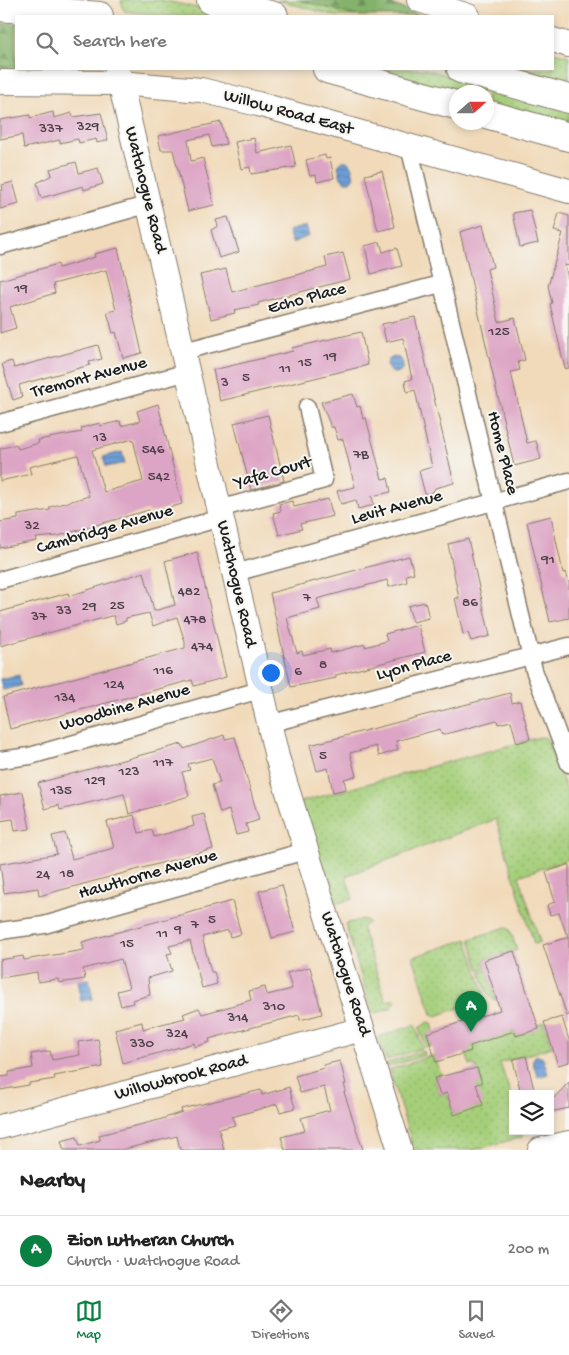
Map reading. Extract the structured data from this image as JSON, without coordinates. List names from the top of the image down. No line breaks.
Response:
{"streets":{"street":["Willow Road East","Watchogue Road","Echo Place","Tremont Avenue","Home Place","Yafa Court","Levit Avenue","Cambridge Avenue","Lyon Place","Woodbine Avenue","Hawthorne Avenue","Willowbrook Road"]},"crossings":[["Willow Road East","Watchogue Road"],["Willow Road East","Home Place"],["Watchogue Road","Echo Place"],["Watchogue Road","Tremont Avenue"],["Watchogue Road","Yafa Court"],["Watchogue Road","Levit Avenue"],["Watchogue Road","Cambridge Avenue"],["Watchogue Road","Lyon Place"],["Watchogue Road","Woodbine Avenue"],["Watchogue Road","Hawthorne Avenue"],["Watchogue Road","Willowbrook Road"],["Echo Place","Tremont Avenue"],["Echo Place","Home Place"],["Home Place","Levit Avenue"],["Home Place","Lyon Place"],["Yafa Court","Cambridge Avenue"]],"house_numbers":["329","337","19","125","19","15","11","5","3","13","546","7B","542","32","91","482","7","86","25","29","33","37","478","474","8","116","6","124","134","5","117","123","129","135","18","24","5","7","9","11","15","310","314","324","330"],"north":"right","page":{"search":"Search here","pins":"A","heading":"Nearby","list":[{"mark":"A","name":"Zion Lutheran Church","note":"Church · Watchogue Road","value":"200 m"}],"nav":["Map","Directions","Saved"]}}
